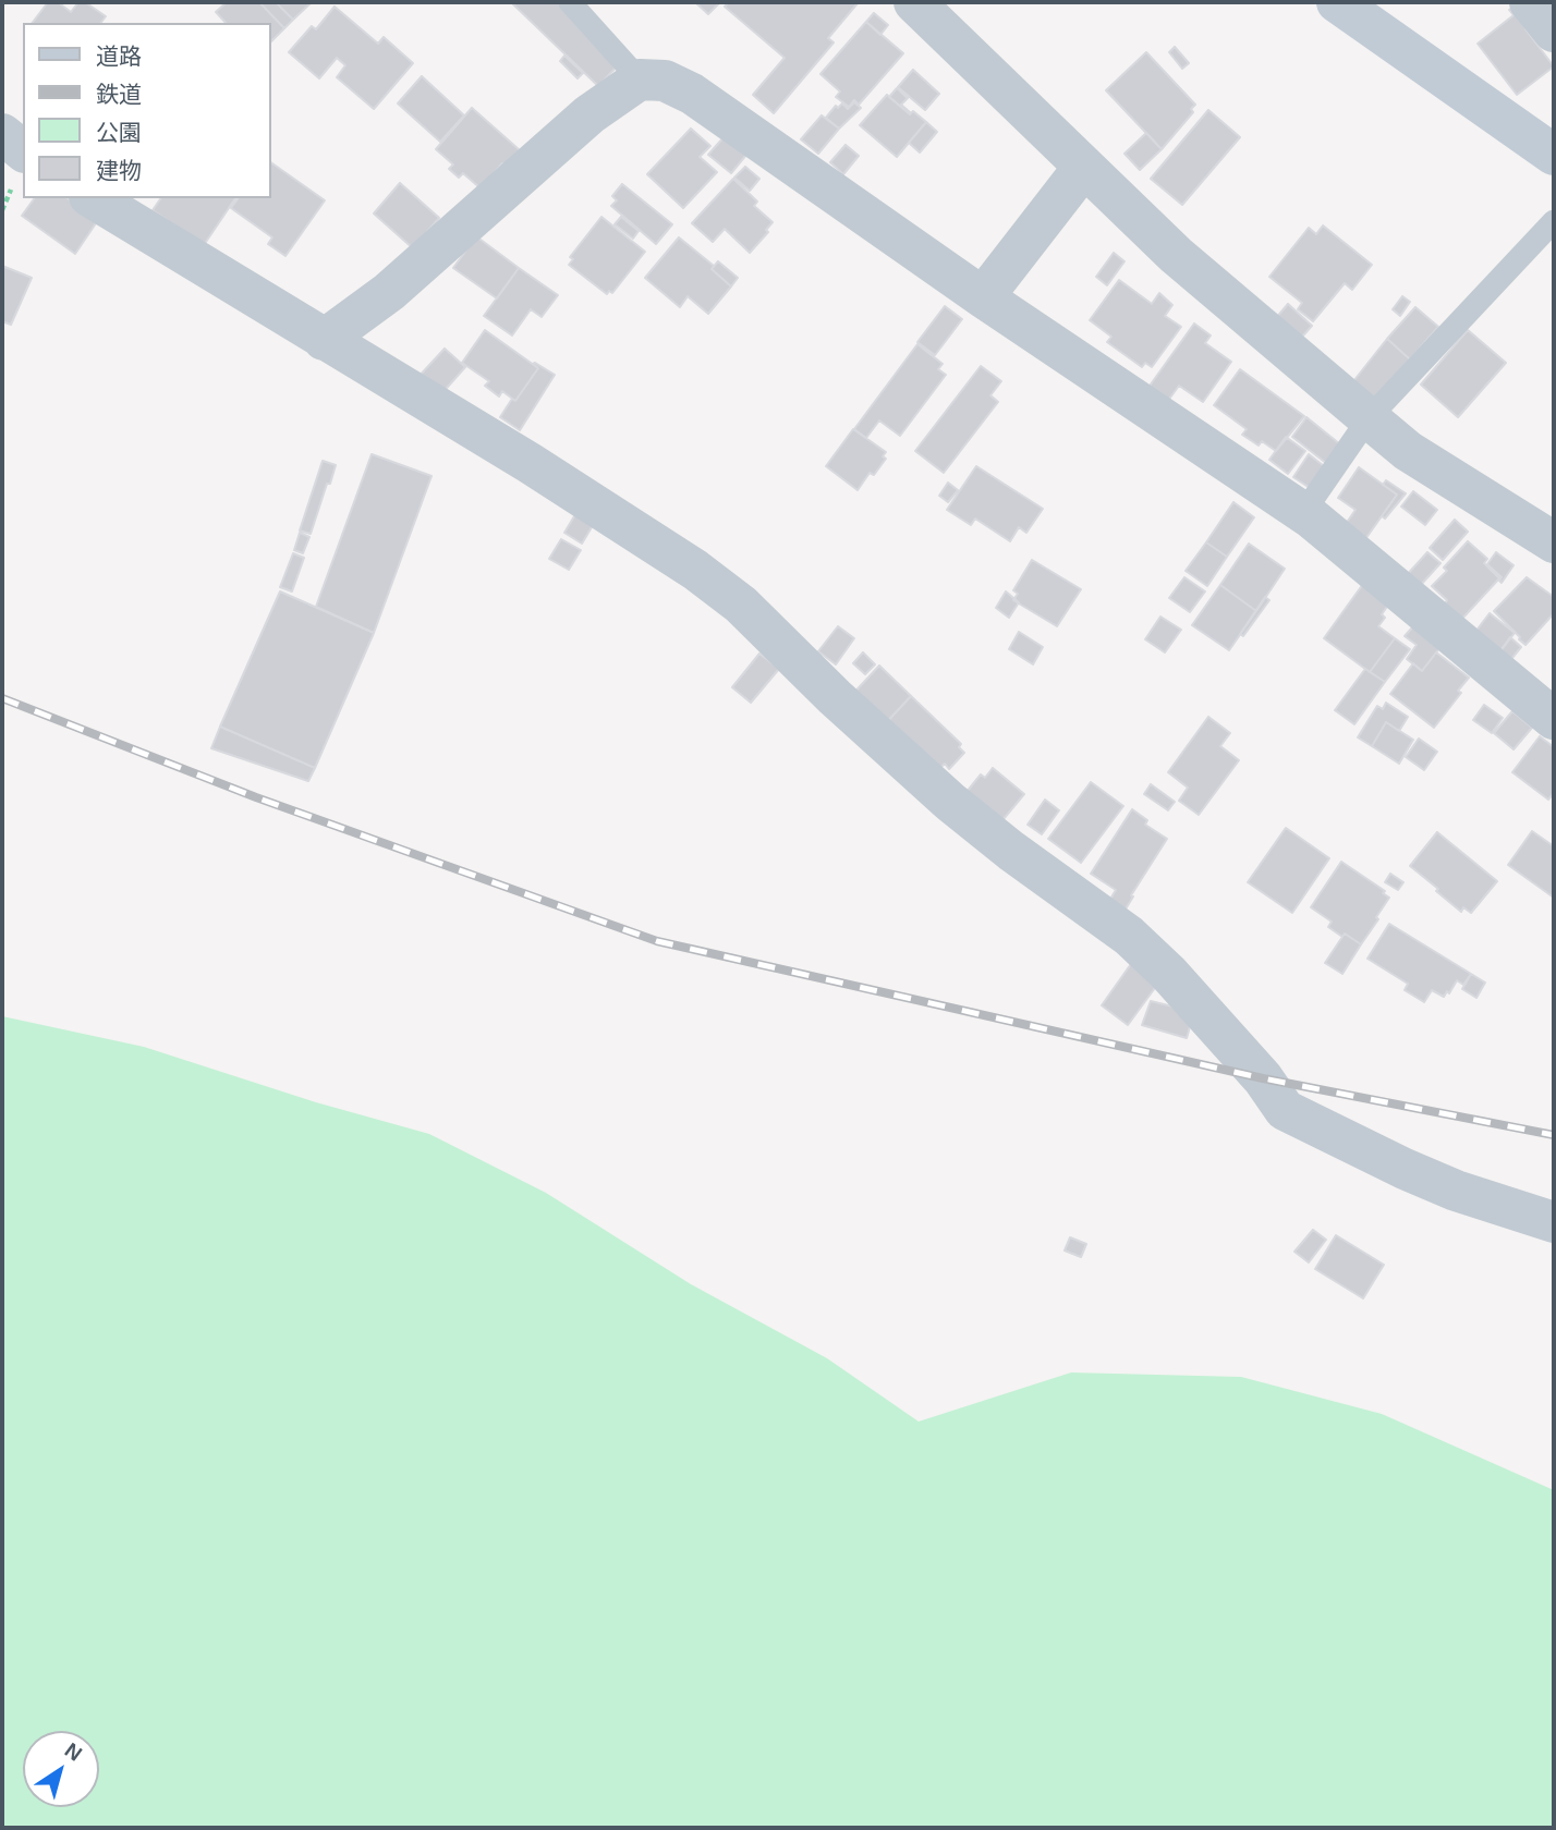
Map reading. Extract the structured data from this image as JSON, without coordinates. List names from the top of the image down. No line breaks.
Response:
{"legend":["道路","鉄道","公園","建物"],"north":"top right"}
